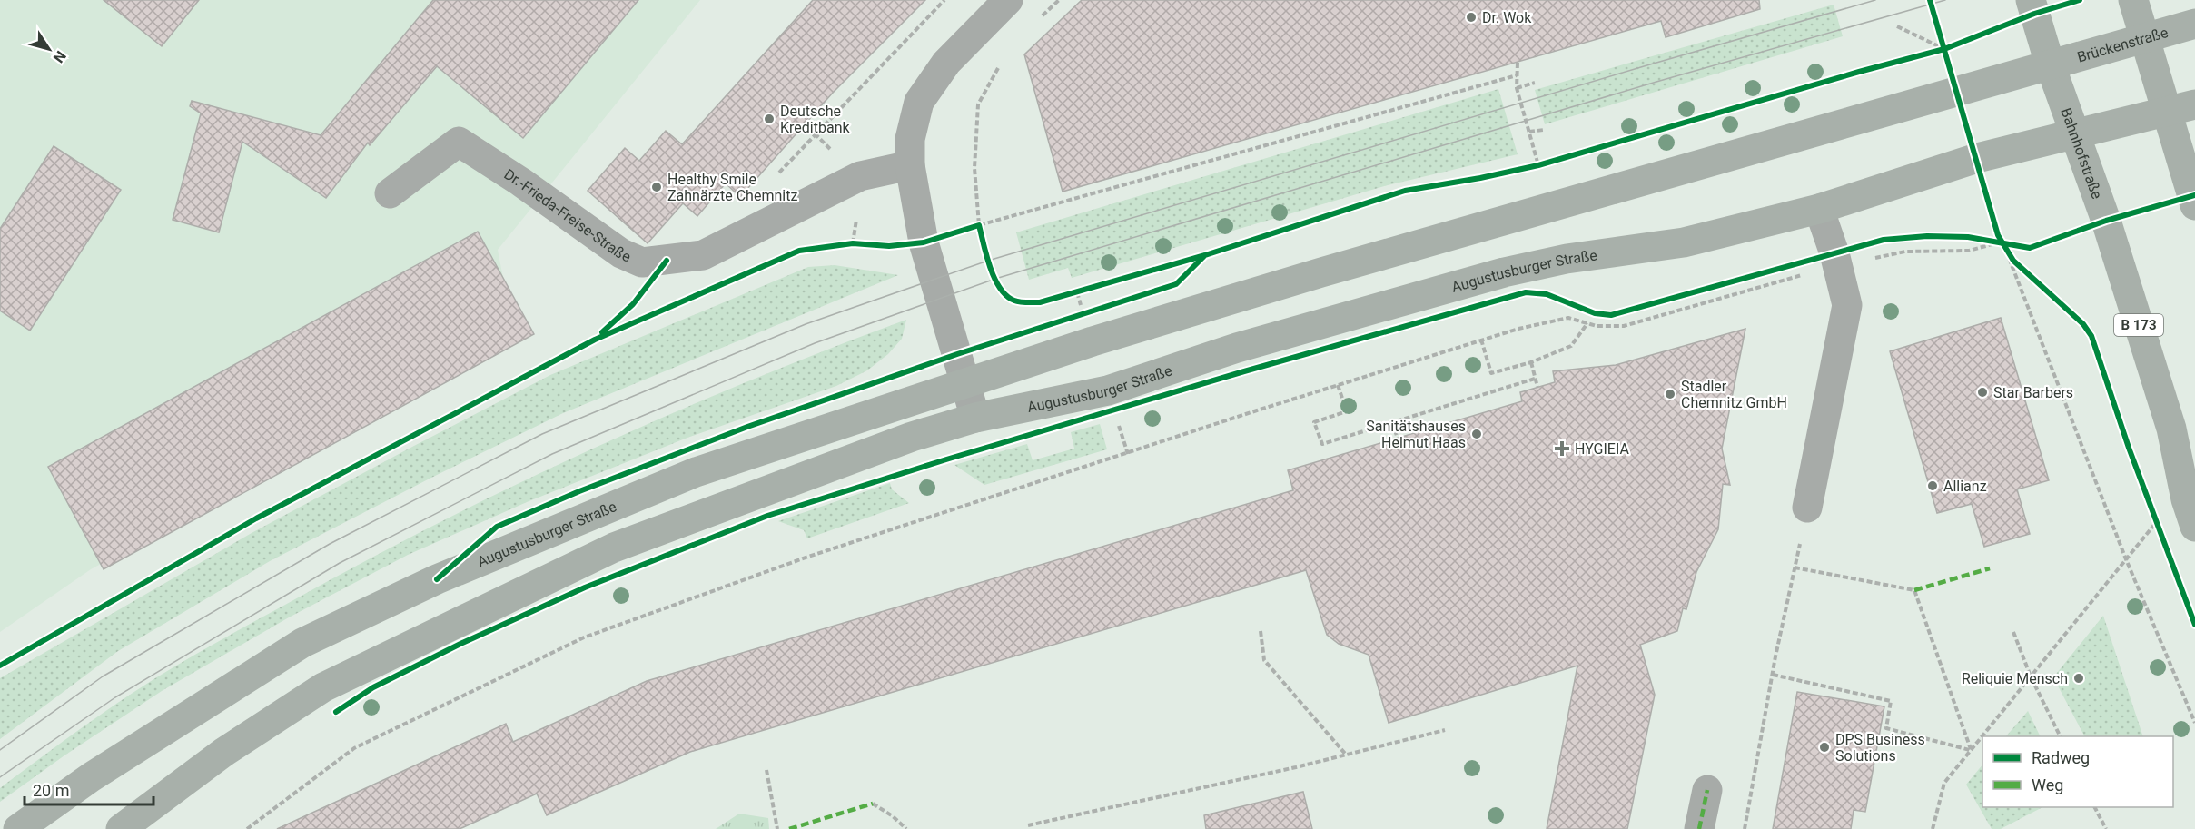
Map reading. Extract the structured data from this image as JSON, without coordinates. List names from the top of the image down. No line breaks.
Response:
{"streets":{"main road":["Brückenstraße","Bahnhofstraße","Augustusburger Straße","B 173"],"street":["Dr.-Frieda-Freise-Straße"]},"crossings":[["Brückenstraße","Bahnhofstraße"],["Brückenstraße","Augustusburger Straße"],["Bahnhofstraße","Augustusburger Straße"]],"places":{"other":["Dr. Wok","Deutsche Kreditbank","Healthy Smile Zahnärzte Chemnitz","Star Barbers","Stadler Chemnitz GmbH","Sanitätshauses Helmut Haas","Allianz","Reliquie Mensch","DPS Business Solutions"],"health":["HYGIEIA"]},"legend":["Radweg","Weg"],"scale_bar":"20 m","north":"bottom right"}
